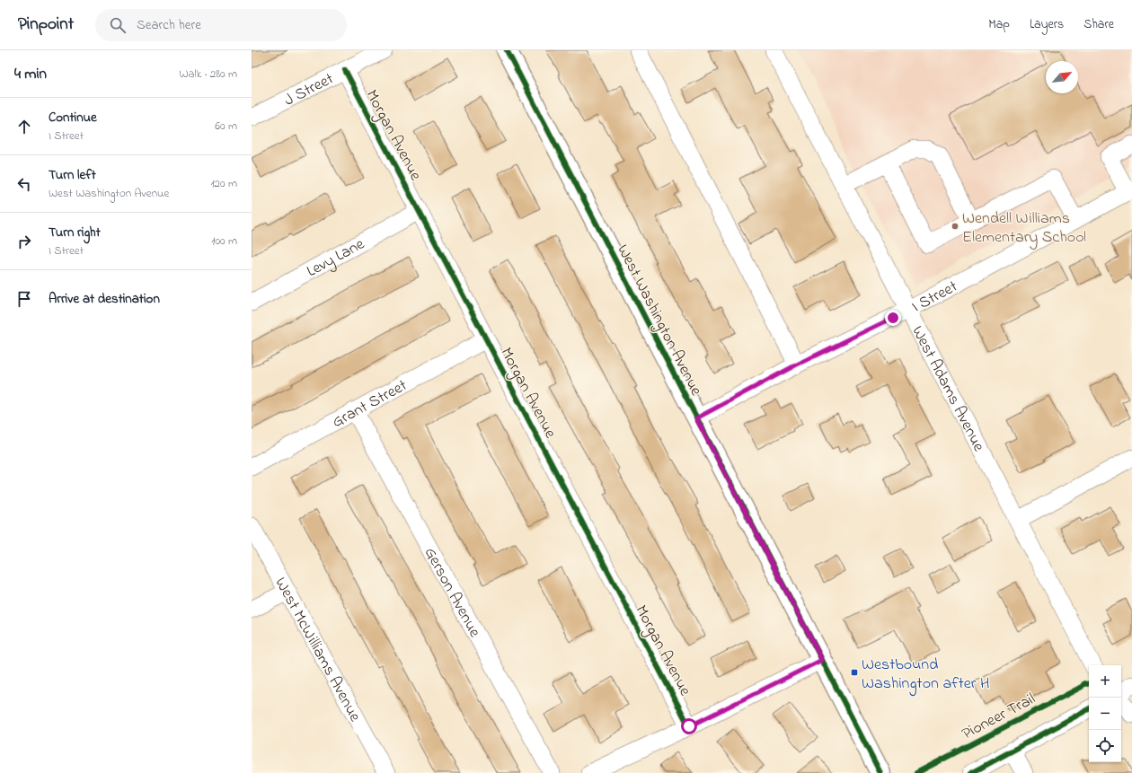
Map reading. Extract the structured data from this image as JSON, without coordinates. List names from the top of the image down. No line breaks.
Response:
{"streets":{"main road":["West Washington Avenue"],"street":["J Street","Morgan Avenue","Levy Lane","I Street","West Adams Avenue","Grant Street","Gerson Avenue","West McWilliams Avenue"],"cycle path":["Pioneer Trail"]},"crossings":[["J Street","Morgan Avenue"],["Morgan Avenue","Levy Lane"],["Morgan Avenue","Grant Street"],["I Street","West Washington Avenue"],["I Street","West Adams Avenue"],["Grant Street","Gerson Avenue"]],"places":{"other":["Wendell Williams Elementary School"],"transit":["Westbound Washington after H"]},"north":"top right","page":{"header":"Pinpoint","search":"Search here","nav":["Map","Layers","Share"],"heading":["4 min","Walk · 280 m"],"list":[["Continue","I Street","60 m"],["Turn left","West Washington Avenue","120 m"],["Turn right","I Street","100 m"],"Arrive at destination"],"map_buttons":["+","−"]}}
